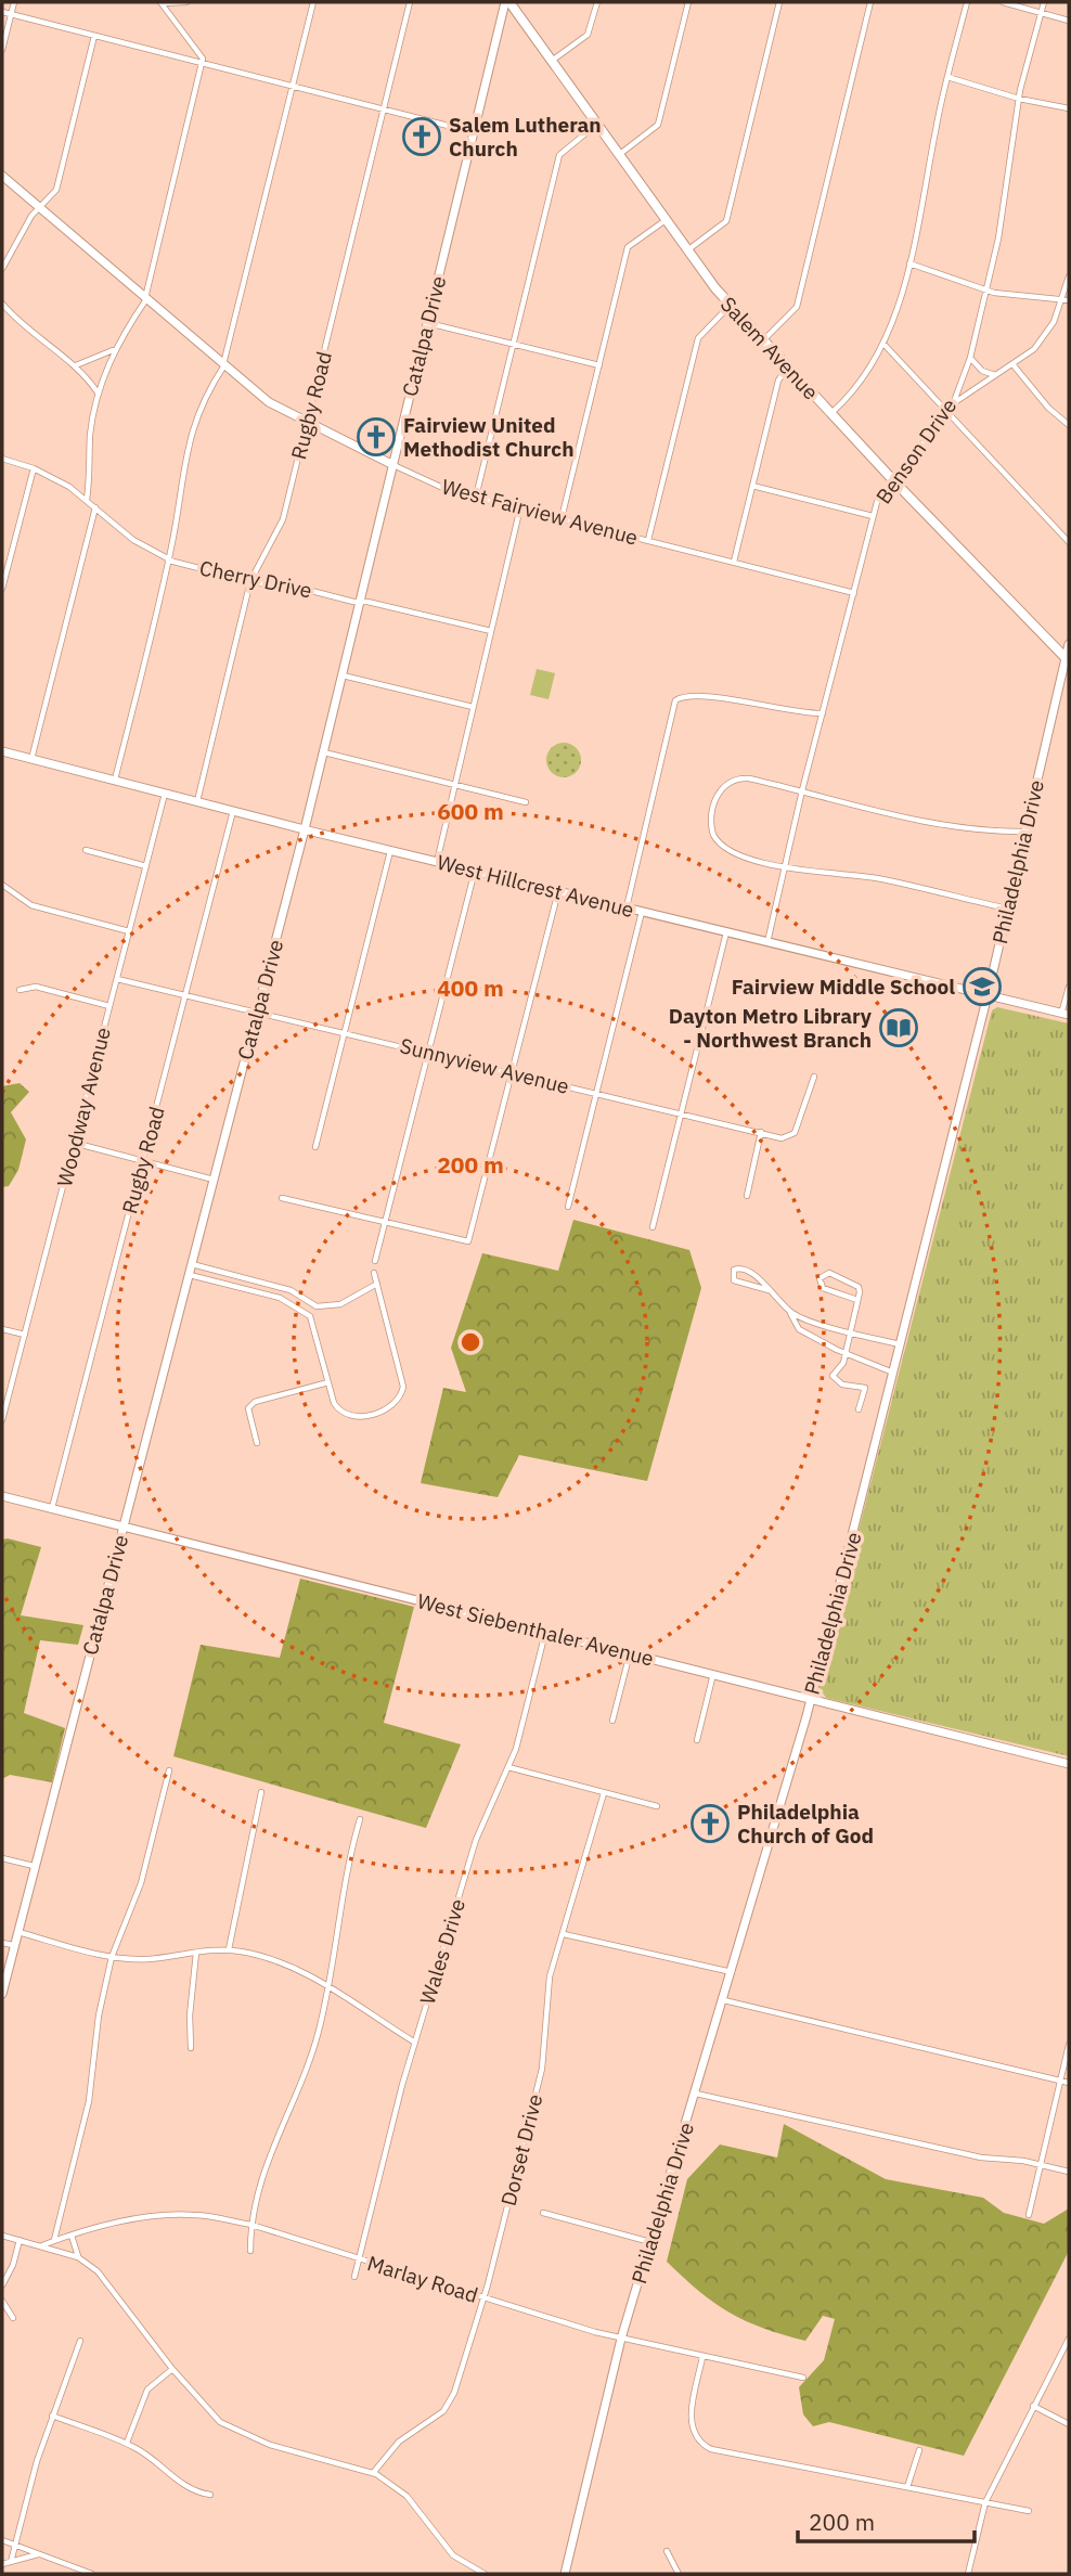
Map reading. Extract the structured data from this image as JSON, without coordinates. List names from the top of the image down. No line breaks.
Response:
{"streets":{"main road":["Salem Avenue"],"street":["Catalpa Drive","Rugby Road","Benson Drive","West Fairview Avenue","Cherry Drive","Philadelphia Drive","West Hillcrest Avenue","Sunnyview Avenue","Woodway Avenue","West Siebenthaler Avenue","Wales Drive","Dorset Drive","Marlay Road"]},"crossings":[["Catalpa Drive","Salem Avenue"],["Catalpa Drive","West Fairview Avenue"],["Catalpa Drive","Cherry Drive"],["Catalpa Drive","West Hillcrest Avenue"],["Catalpa Drive","Sunnyview Avenue"],["Catalpa Drive","West Siebenthaler Avenue"],["Salem Avenue","Benson Drive"],["Salem Avenue","Philadelphia Drive"],["Rugby Road","West Fairview Avenue"],["Rugby Road","Cherry Drive"],["Rugby Road","West Hillcrest Avenue"],["Rugby Road","Sunnyview Avenue"],["Rugby Road","West Siebenthaler Avenue"],["Benson Drive","West Fairview Avenue"],["Benson Drive","West Hillcrest Avenue"],["Philadelphia Drive","West Hillcrest Avenue"],["Philadelphia Drive","West Siebenthaler Avenue"],["Philadelphia Drive","Marlay Road"],["West Hillcrest Avenue","Woodway Avenue"],["Sunnyview Avenue","Woodway Avenue"],["West Siebenthaler Avenue","Wales Drive"],["Wales Drive","Marlay Road"],["Dorset Drive","Marlay Road"]],"places":{"church":["Salem Lutheran Church","Fairview United Methodist Church","Philadelphia Church of God"],"school or university":["Fairview Middle School"],"library":["Dayton Metro Library - Northwest Branch"]},"scale_bar":"200 m","rings":["600 m","400 m","200 m"]}
